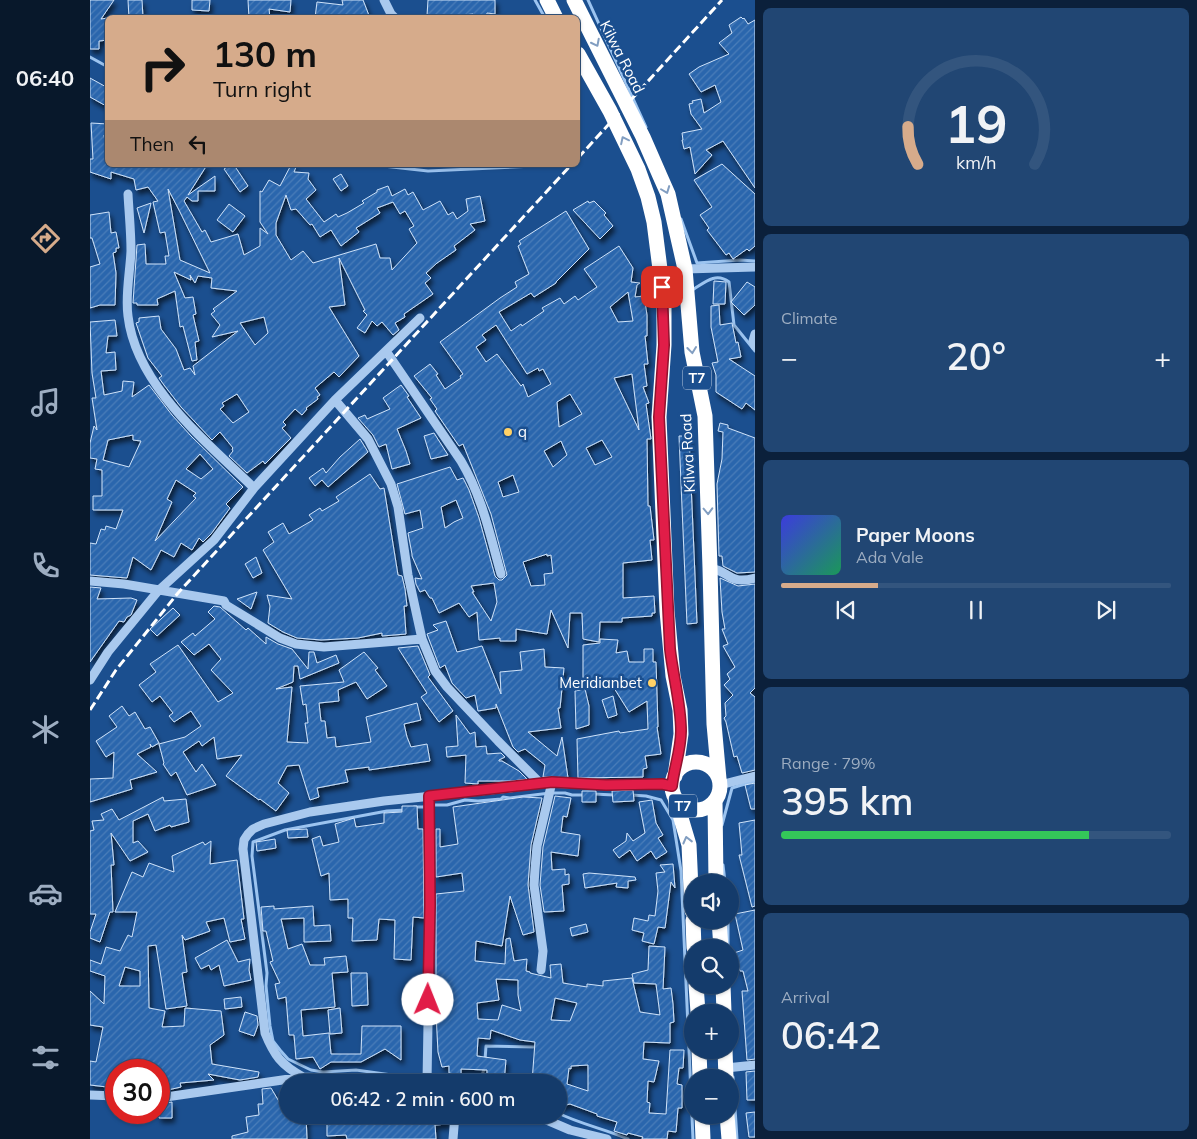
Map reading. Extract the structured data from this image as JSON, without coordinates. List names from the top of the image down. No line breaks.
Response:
{"streets":{"highway":["Kilwa Road","T7"]},"crossings":[["Kilwa Road","T7"]],"places":["q","Meridianbet"],"page":{"tabs":"06:40","turn":["130 m","Turn right"],"then":"Then","tile":["Climate",["Range · 79%","395 km"],["Arrival","06:42"]],"heat":["−","20°","+"],"song":["Paper Moons","Ada Vale"],"map_buttons":["+","−"],"limit":"30","trip":"06:42 · 2 min · 600 m","gauge":["19","km/h"]}}
